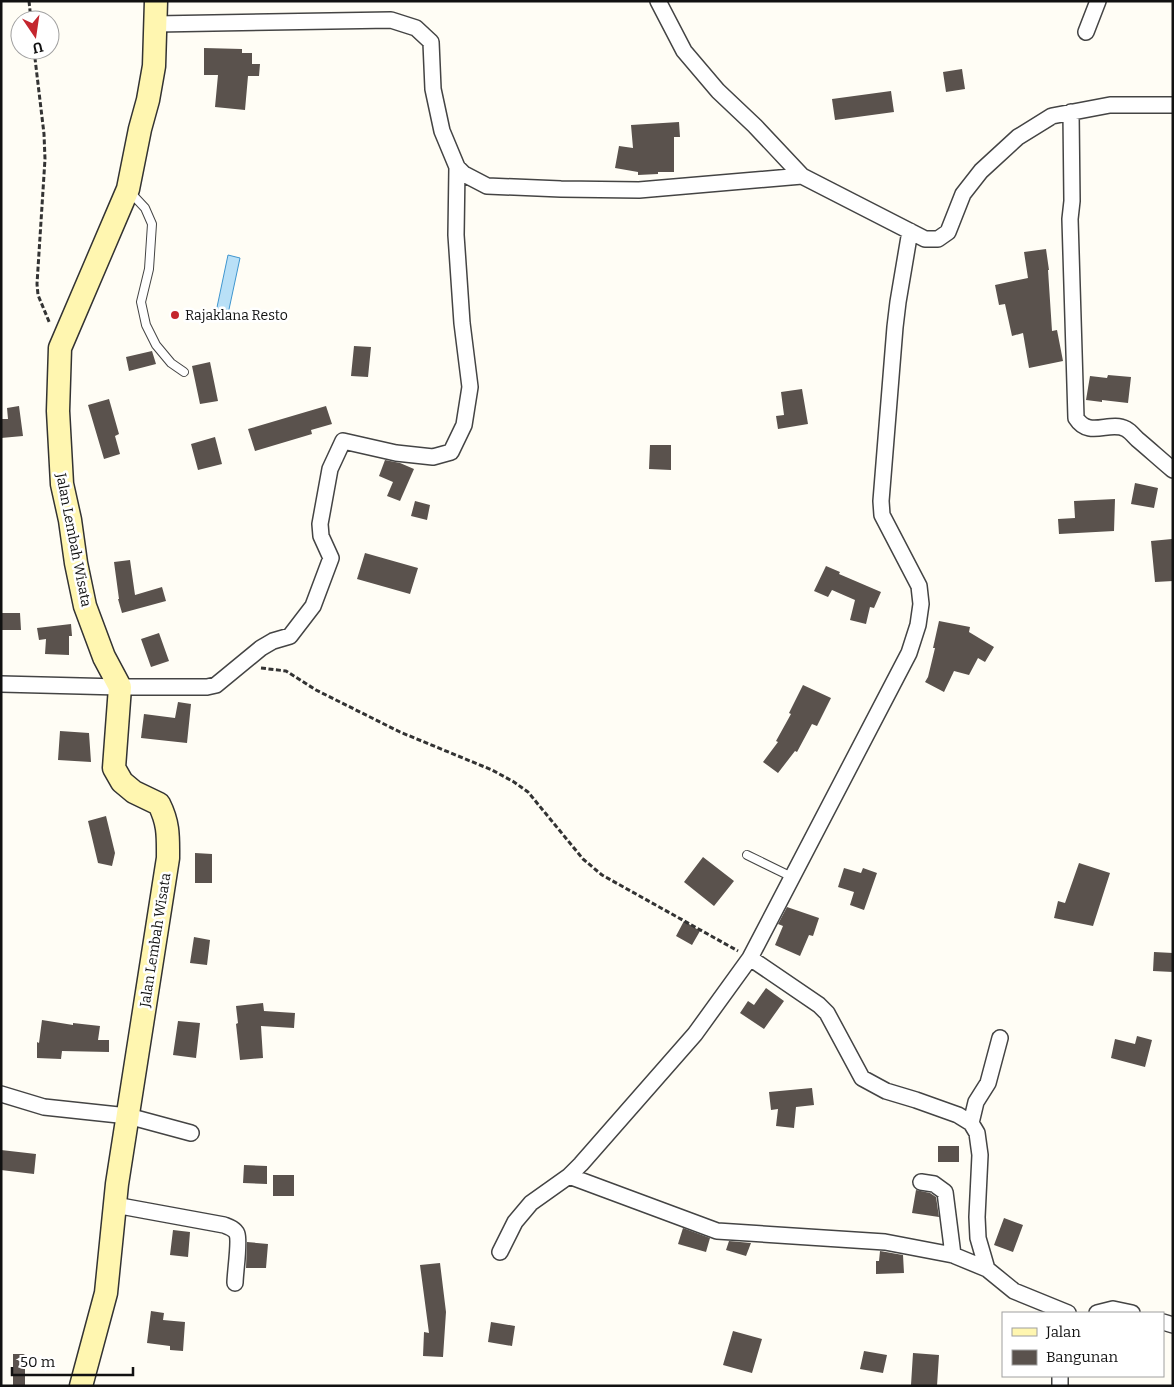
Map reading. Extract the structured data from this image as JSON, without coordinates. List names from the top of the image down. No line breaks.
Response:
{"streets":{"street":["Jalan Lembah Wisata"]},"places":["Rajaklana Resto"],"legend":["Jalan","Bangunan"],"scale_bar":"50 m","north":"bottom"}
